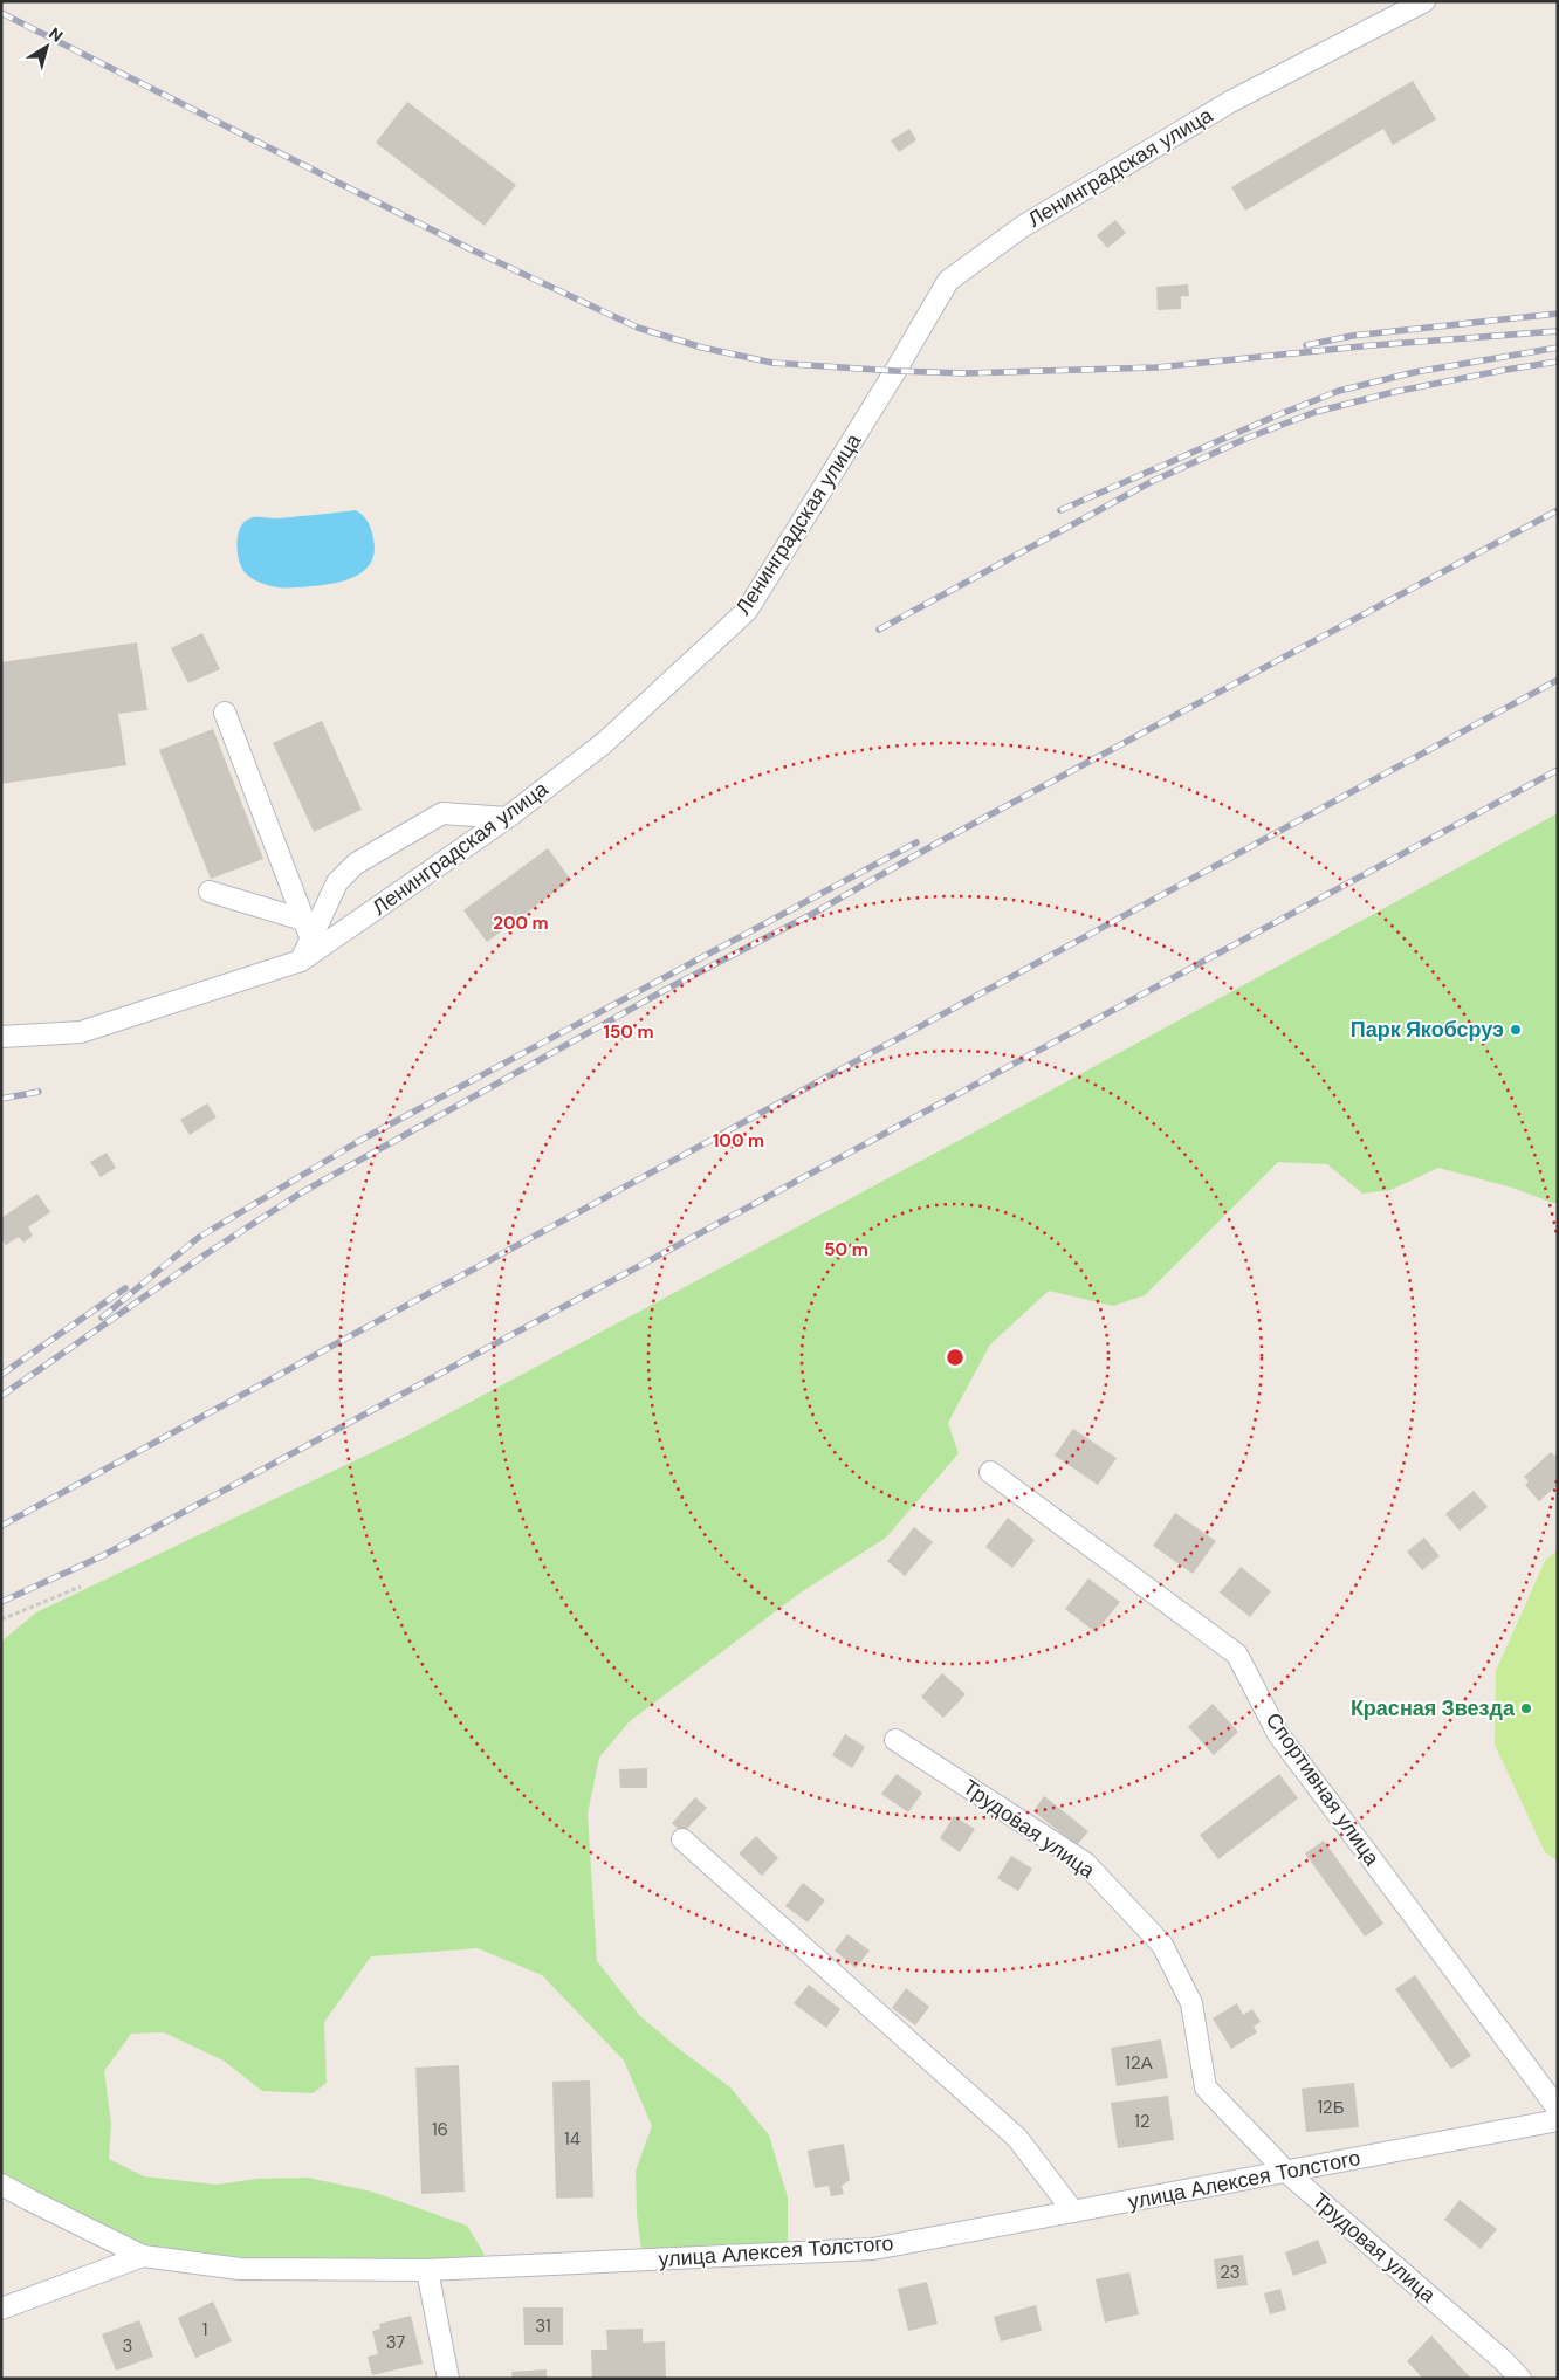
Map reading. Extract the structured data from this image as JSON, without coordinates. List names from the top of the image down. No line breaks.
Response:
{"streets":{"street":["Ленинградская улица","Спортивная улица","Трудовая улица","улица Алексея Толстого"]},"crossings":[["Трудовая улица","улица Алексея Толстого"]],"places":["Парк Якобсруэ","Красная Звезда"],"house_numbers":["12А","12Б","12","16","14","23","31","1","37","3"],"north":"top right","rings":["200 m","150 m","100 m","50 m"]}
